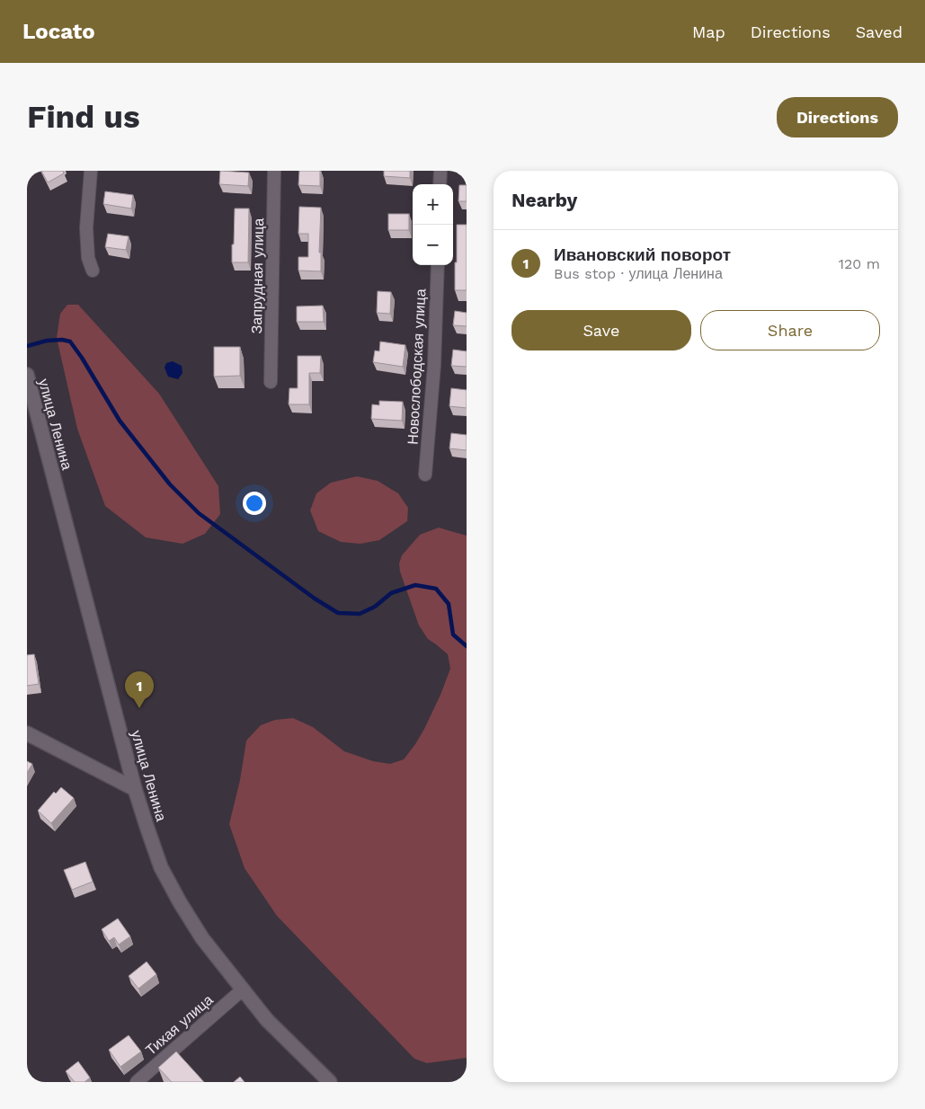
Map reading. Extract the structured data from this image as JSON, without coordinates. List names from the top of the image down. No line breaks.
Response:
{"streets":{"main road":["улица Ленина"],"street":["Запрудная улица","Новослободская улица","Тихая улица"]},"crossings":[["улица Ленина","Тихая улица"]],"page":{"header":"Locato","nav":["Map","Directions","Saved"],"buttons":["Directions",["Save","Share"]],"title":"Find us","heading":"Nearby","map_buttons":["+","−"],"list":[{"mark":"1","name":"Ивановский поворот","note":"Bus stop · улица Ленина","value":"120 m"}],"pins":"1"}}
